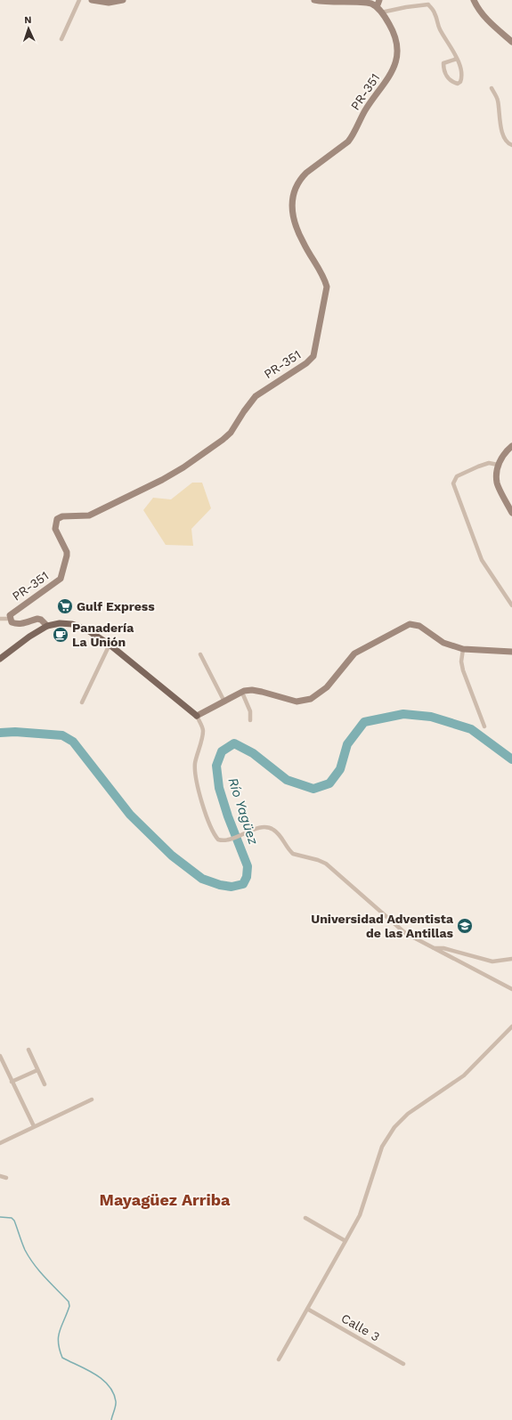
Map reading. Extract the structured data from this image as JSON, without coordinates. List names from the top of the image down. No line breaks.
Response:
{"streets":{"street":["PR-351","Calle 3"]},"districts":["Mayagüez Arriba"],"water":["Río Yagüez"],"places":{"supermarket":["Gulf Express"],"cafe":["Panadería La Unión"],"school or university":["Universidad Adventista de las Antillas"]},"north":"top"}
